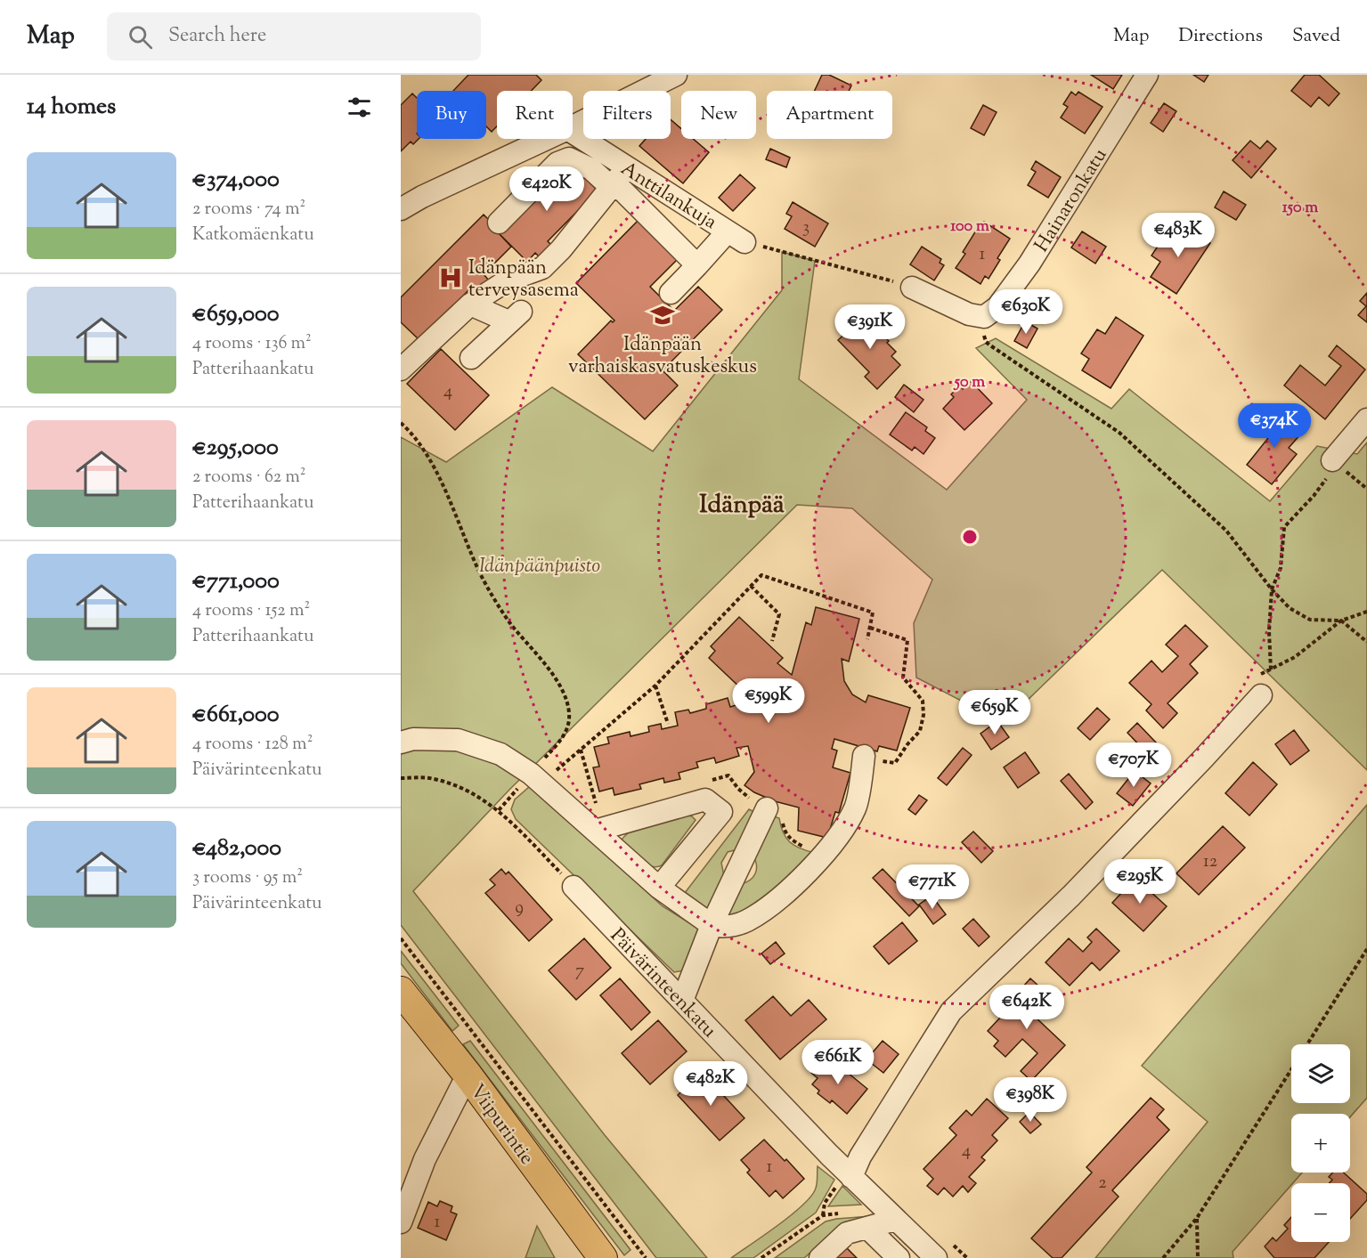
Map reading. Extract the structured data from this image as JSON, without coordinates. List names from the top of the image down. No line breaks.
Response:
{"streets":{"main road":["Viipurintie"],"street":["Anttilankuja","Hainaronkatu","Päivärinteenkatu"]},"districts":["Idänpää"],"parks":["Idänpäänpuisto"],"places":{"hospital":["Idänpään terveysasema"],"school or university":["Idänpään varhaiskasvatuskeskus"]},"house_numbers":["3","1","4","12","9","7","4","1","2","1"],"page":{"header":"Map","search":"Search here","nav":["Map","Directions","Saved"],"heading":"14 homes","chip":["Buy","Rent","Filters","New","Apartment"],"list":[{"name":"€374,000","note":"2 rooms · 74 m² · Katkomäenkatu"},{"name":"€659,000","note":"4 rooms · 136 m² · Patterihaankatu"},{"name":"€295,000","note":"2 rooms · 62 m² · Patterihaankatu"},{"name":"€771,000","note":"4 rooms · 152 m² · Patterihaankatu"},{"name":"€661,000","note":"4 rooms · 128 m² · Päivärinteenkatu"},{"name":"€482,000","note":"3 rooms · 95 m² · Päivärinteenkatu"}],"price":["€420K","€483K","€630K","€391K","€374K","€599K","€659K","€707K","€295K","€771K","€642K","€661K","€482K","€398K"],"map_buttons":["+","−"]},"rings":["150 m","100 m","50 m"]}
